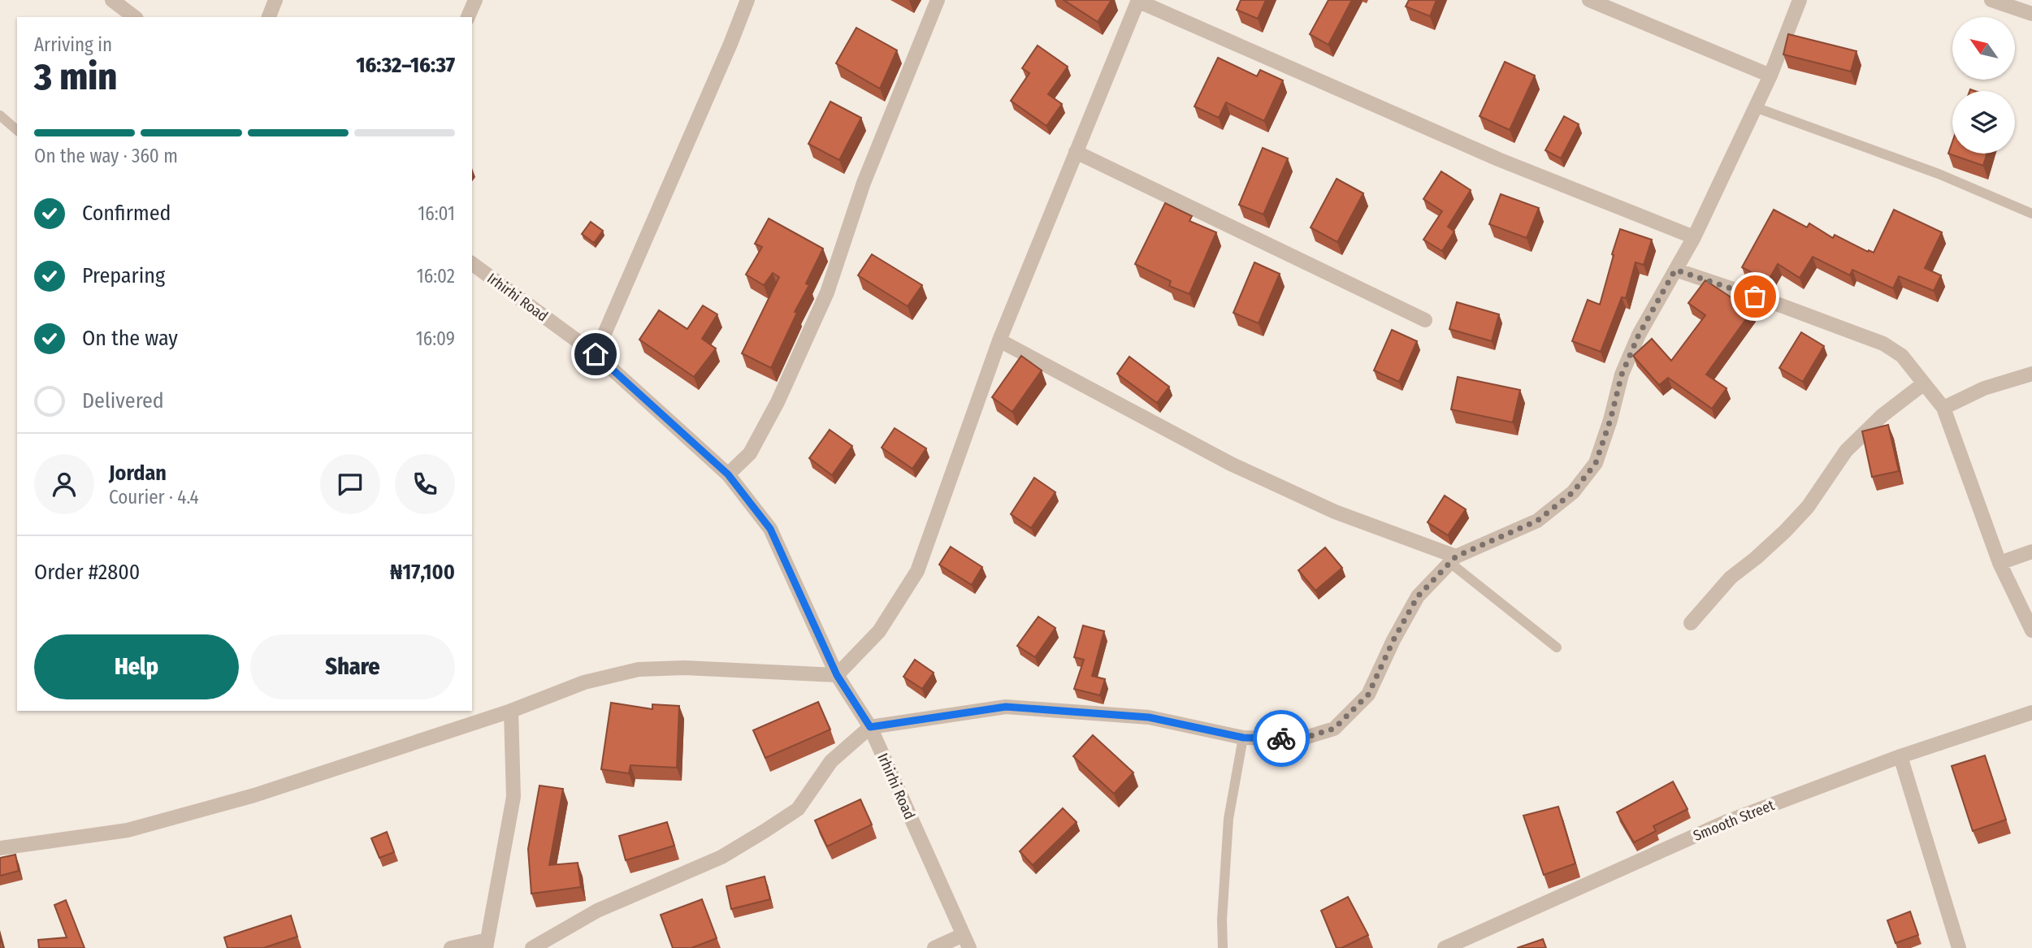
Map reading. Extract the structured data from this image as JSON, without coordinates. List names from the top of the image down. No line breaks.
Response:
{"streets":{"street":["Irhirhi Road","Smooth Street"]},"north":"top left","page":{"heading":["3 min","Arriving in","16:32–16:37"],"panel":["Jordan","Courier · 4.4","Order #2800","₦17,100"],"bar":"On the way · 360 m","list":[["Confirmed","16:01"],["Preparing","16:02"],["On the way","16:09"],"Delivered"],"buttons":["Help","Share"]}}
